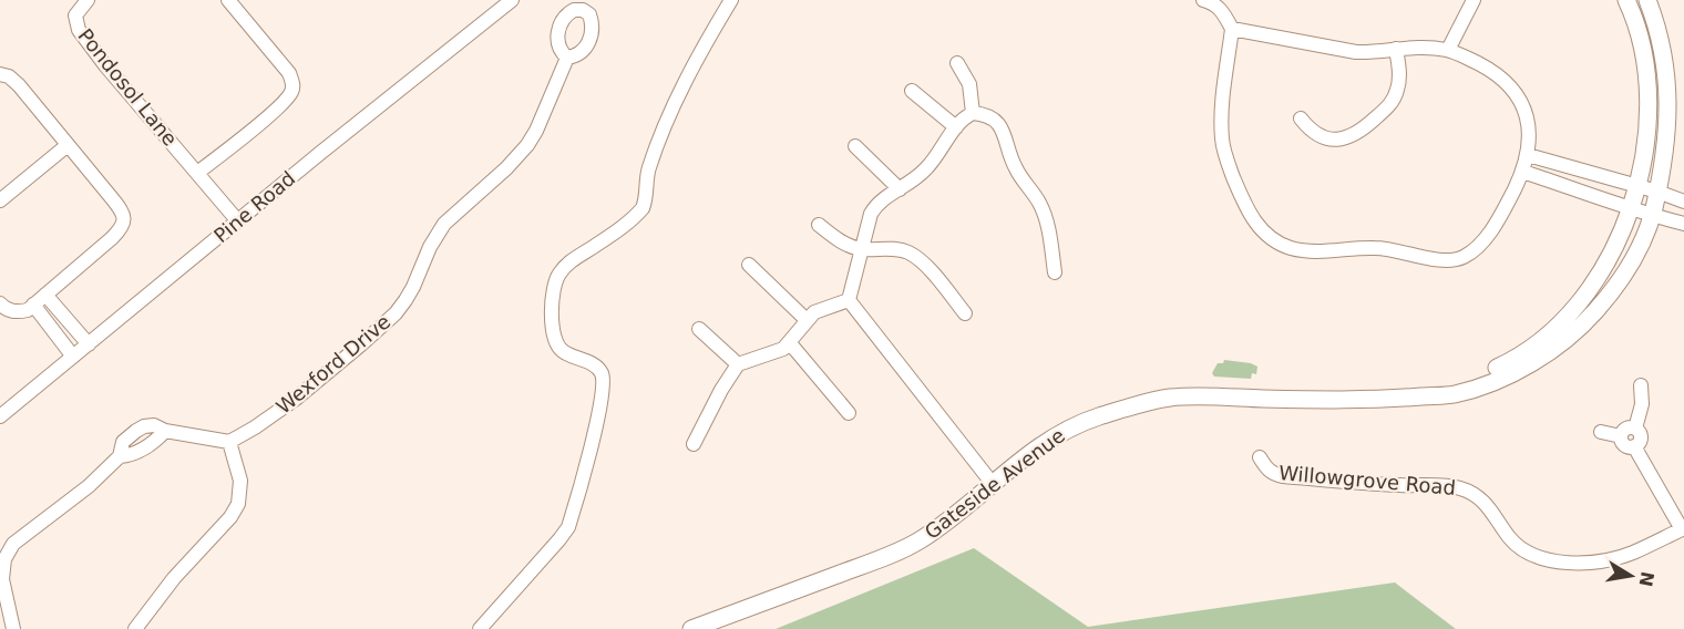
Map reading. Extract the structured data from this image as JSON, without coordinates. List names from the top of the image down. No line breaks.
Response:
{"streets":{"street":["Pondosol Lane","Pine Road","Wexford Drive","Willowgrove Road","Gateside Avenue"]},"crossings":[["Pondosol Lane","Pine Road"]],"north":"right"}
